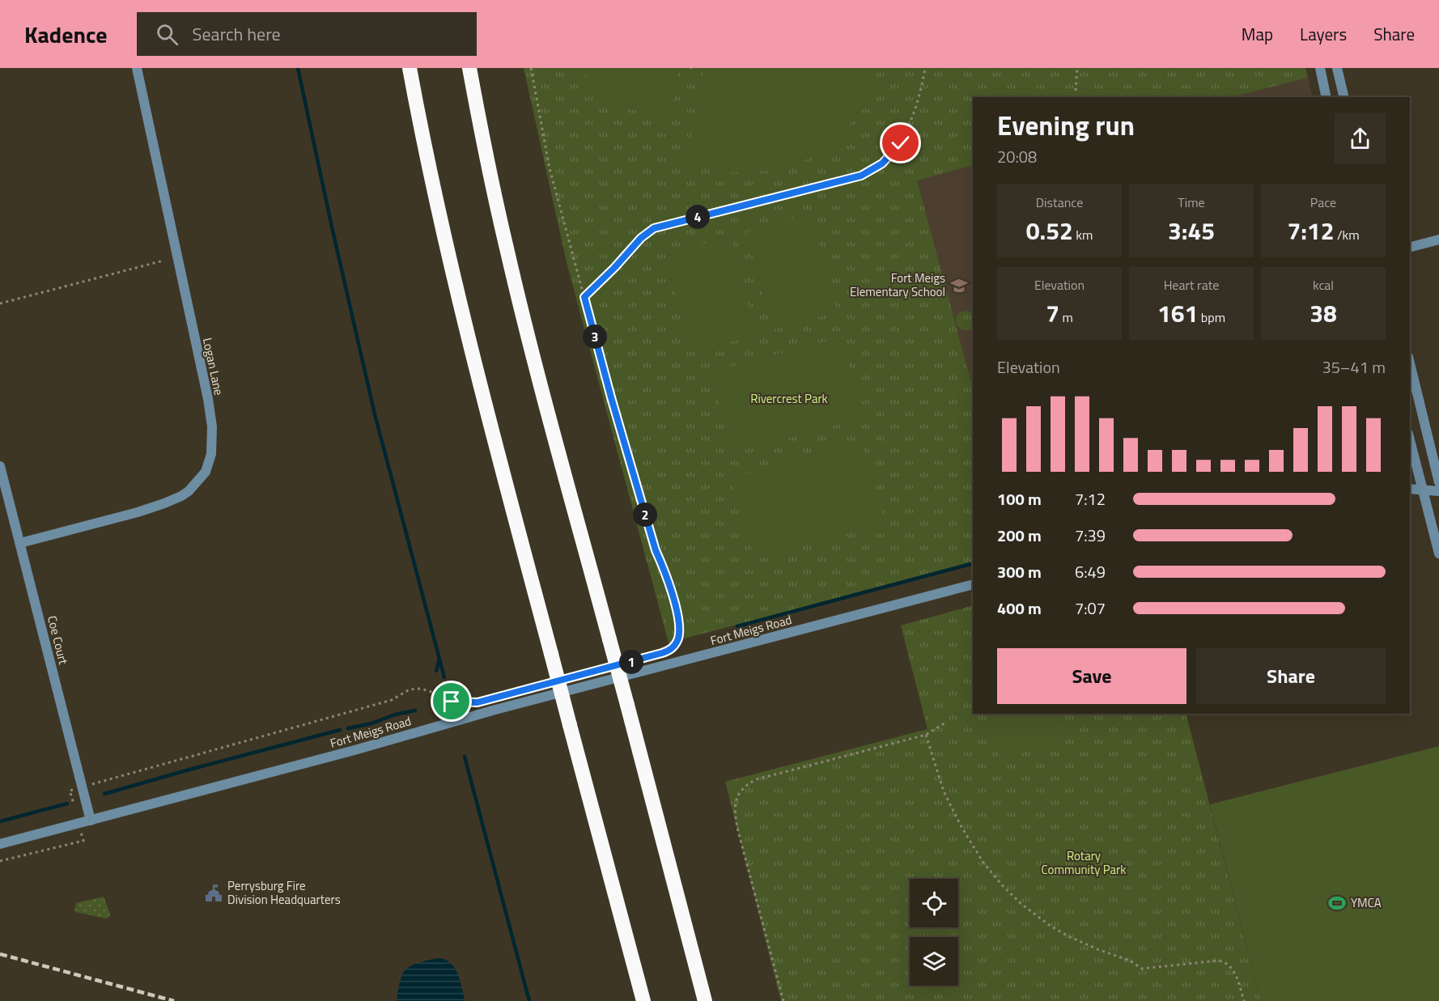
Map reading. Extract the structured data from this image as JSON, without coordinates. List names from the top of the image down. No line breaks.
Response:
{"streets":{"street":["Logan Lane","Fort Meigs Road","Coe Court"]},"crossings":[["Logan Lane","Coe Court"],["Fort Meigs Road","Coe Court"]],"parks":["Rivercrest Park","Rotary Community Park"],"places":{"school or university":["Fort Meigs Elementary School"],"public building":["Perrysburg Fire Division Headquarters"],"sports":["YMCA"]},"page":{"header":"Kadence","search":"Search here","nav":["Map","Layers","Share"],"heading":["Evening run","20:08"],"stats":[["Distance","0.52 km"],["Time","3:45"],["Pace","7:12 /km"],["Elevation","7 m"],["Heart rate","161 bpm"],["kcal","38"]],"pins":["4","3","2","1"],"chart":["Elevation","35–41 m"],"list":[{"name":"100 m","note":"7:12"},{"name":"200 m","note":"7:39"},{"name":"300 m","note":"6:49"},{"name":"400 m","note":"7:07"}],"buttons":["Save","Share"]}}
